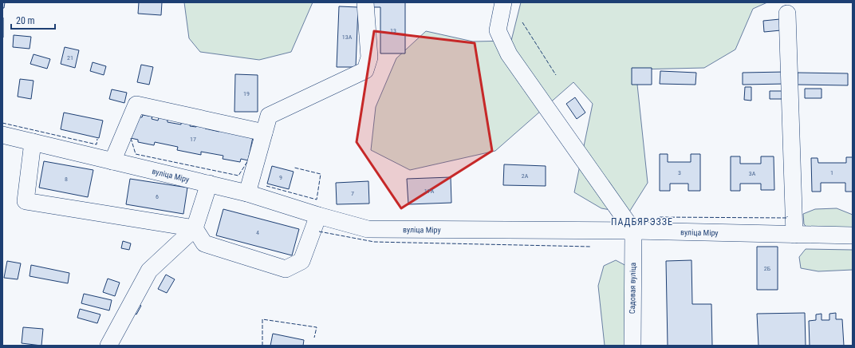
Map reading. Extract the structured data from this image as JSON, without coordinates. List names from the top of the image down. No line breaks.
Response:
{"streets":{"street":["вуліца Міру","Садовая вуліца"]},"crossings":[["вуліца Міру","Садовая вуліца"]],"districts":["ПАДБЯРЭЗЗЕ"],"house_numbers":["13","13А","21","19","17","3","1","3А","2А","9","8","17А","7","6","4","2Б"],"scale_bar":"20 m"}
